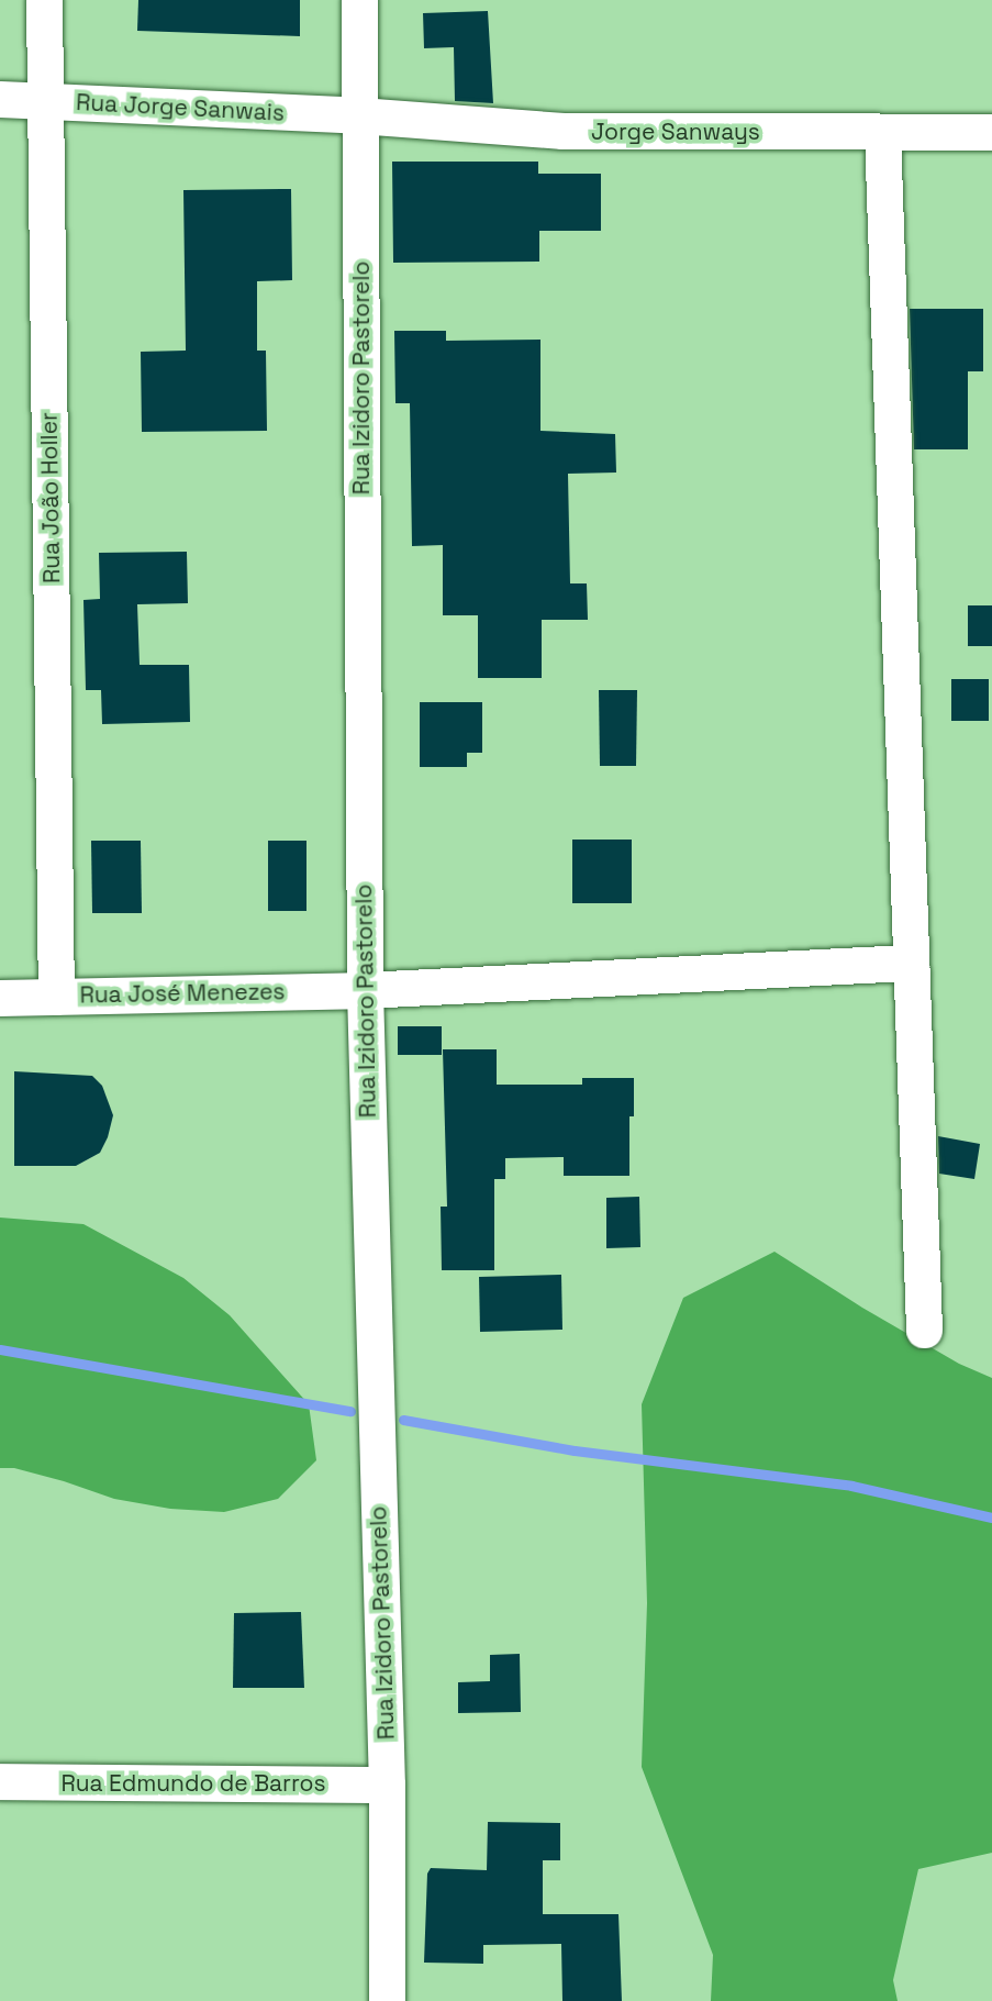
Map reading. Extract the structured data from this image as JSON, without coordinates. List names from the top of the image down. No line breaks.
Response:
{"streets":{"street":["Rua Jorge Sanwais","Jorge Sanways","Rua Izidoro Pastorelo","Rua João Holler","Rua José Menezes","Rua Edmundo de Barros"]},"crossings":[["Rua Jorge Sanwais","Jorge Sanways"],["Rua Jorge Sanwais","Rua Izidoro Pastorelo"],["Rua Jorge Sanwais","Rua João Holler"],["Jorge Sanways","Rua Izidoro Pastorelo"],["Rua Izidoro Pastorelo","Rua José Menezes"],["Rua Izidoro Pastorelo","Rua Edmundo de Barros"],["Rua João Holler","Rua José Menezes"]]}
